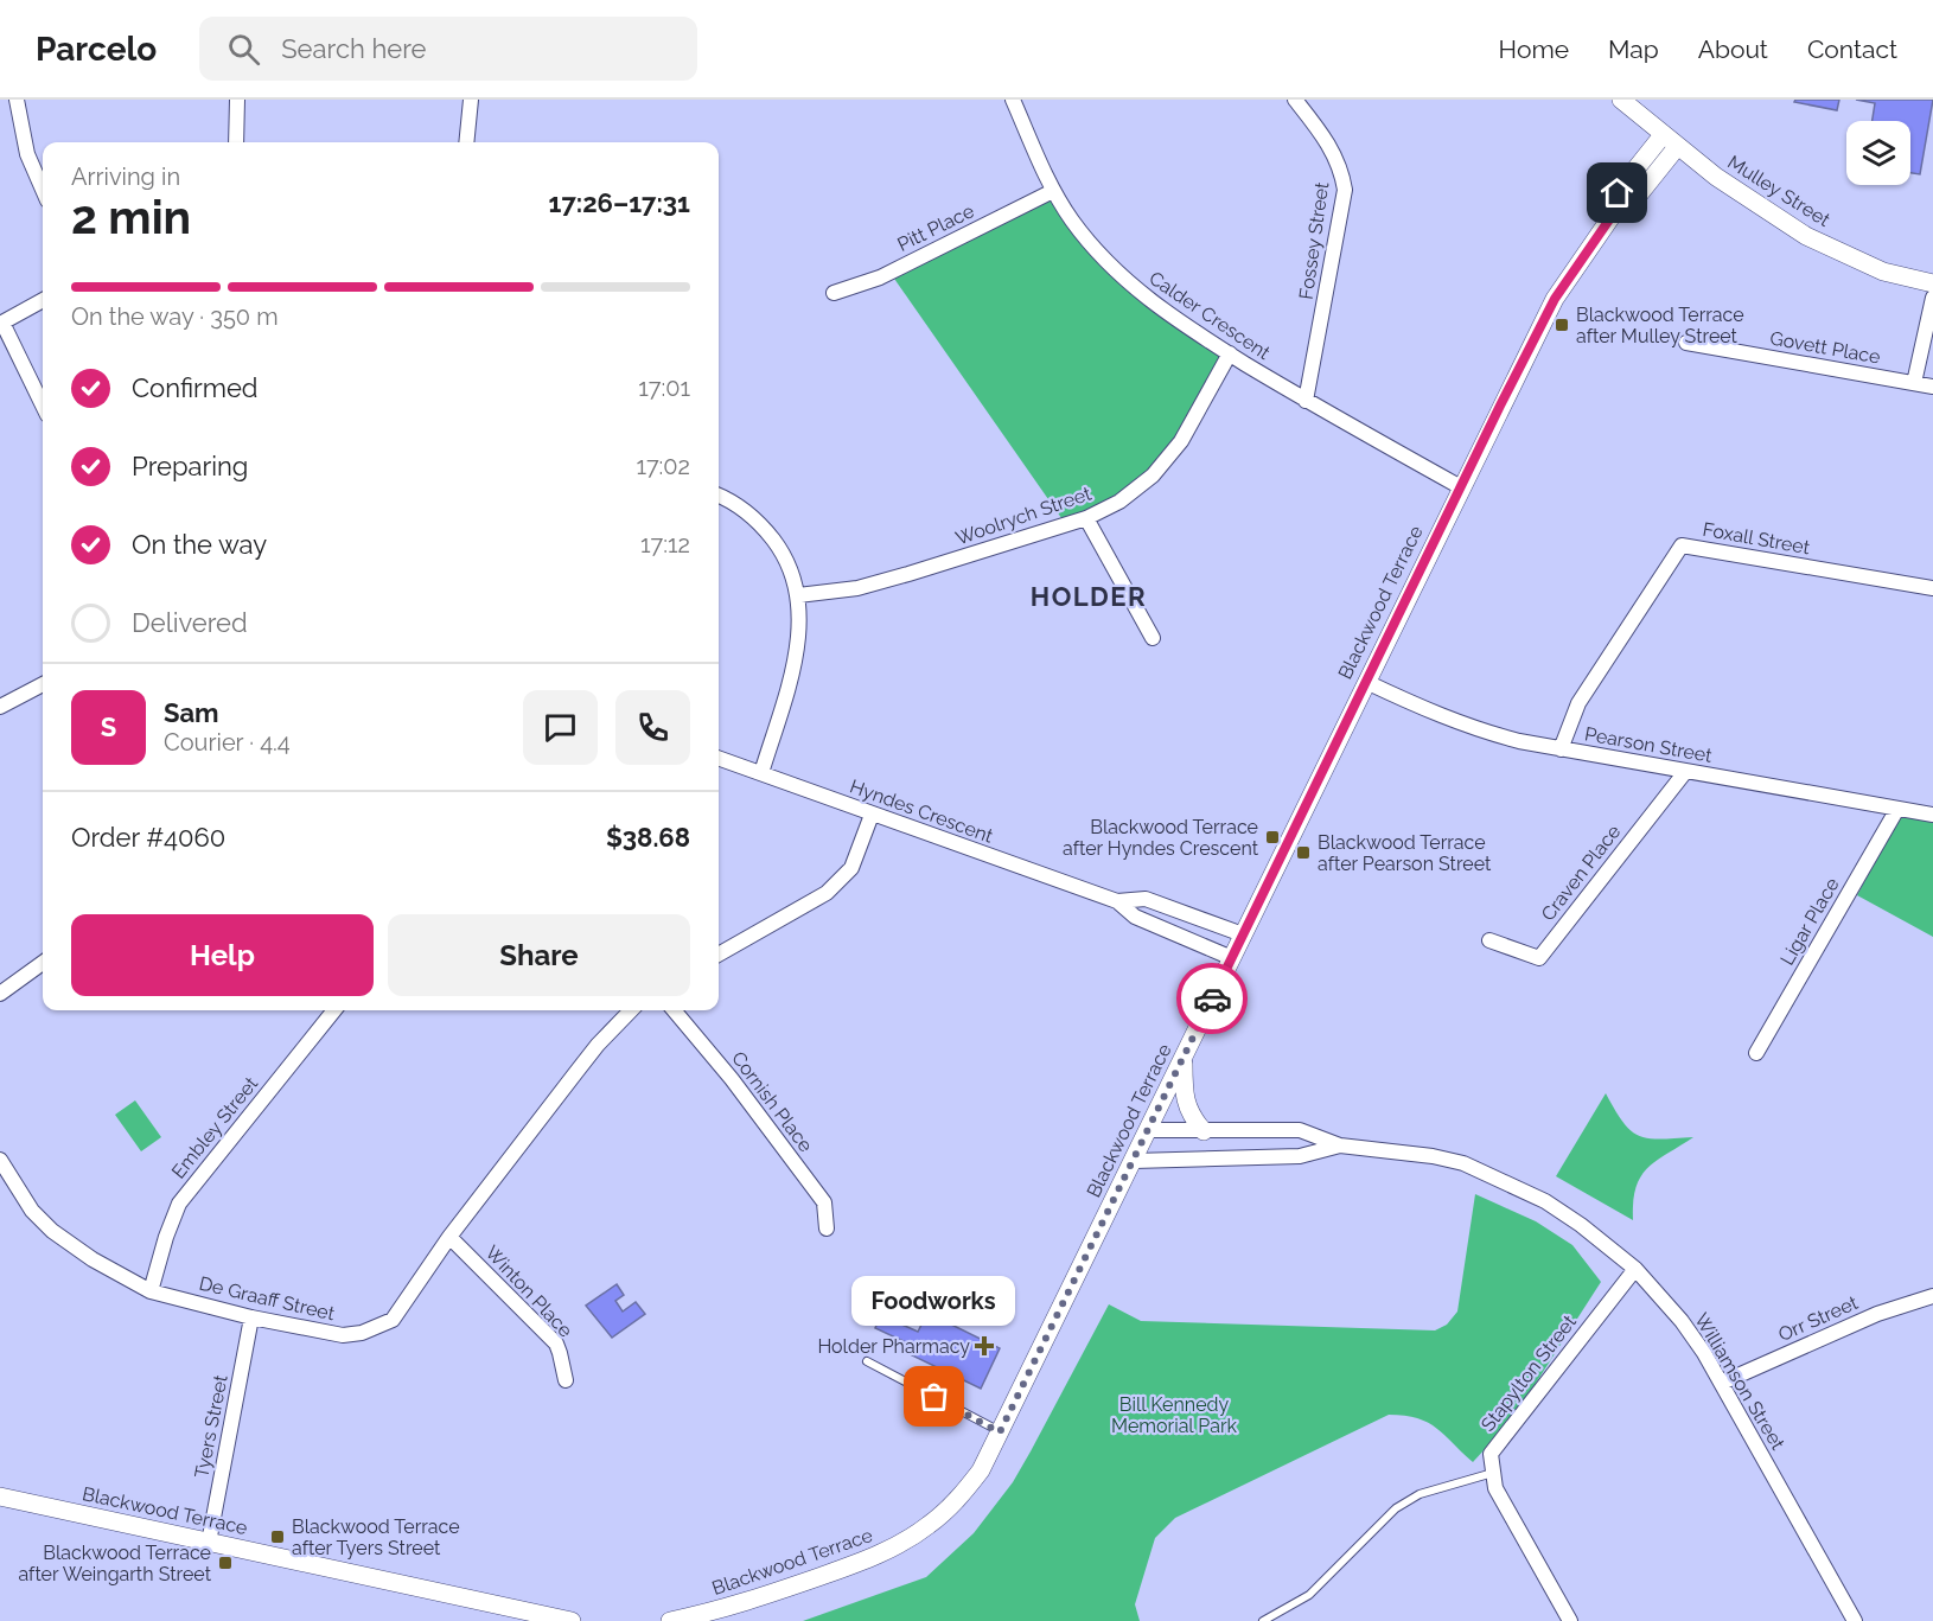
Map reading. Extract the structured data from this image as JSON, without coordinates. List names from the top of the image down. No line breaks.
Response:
{"streets":{"street":["Mulley Street","Pitt Place","Fossey Street","Calder Crescent","Govett Place","Woolrych Street","Foxall Street","Blackwood Terrace","Pearson Street","Hyndes Crescent","Craven Place","Ligar Place","Cornish Place","Embley Street","Winton Place","De Graaff Street","Orr Street","Stapylton Street","Williamson Street","Tyers Street"]},"crossings":[["Mulley Street","Blackwood Terrace"],["Pitt Place","Calder Crescent"],["Fossey Street","Calder Crescent"],["Calder Crescent","Woolrych Street"],["Calder Crescent","Blackwood Terrace"],["Foxall Street","Pearson Street"],["Blackwood Terrace","Pearson Street"],["Blackwood Terrace","Hyndes Crescent"],["Blackwood Terrace","Williamson Street"],["Blackwood Terrace","Tyers Street"],["Pearson Street","Craven Place"],["Pearson Street","Ligar Place"],["Embley Street","De Graaff Street"],["Winton Place","De Graaff Street"],["De Graaff Street","Tyers Street"],["Orr Street","Williamson Street"],["Stapylton Street","Williamson Street"]],"districts":["HOLDER"],"parks":["Bill Kennedy Memorial Park"],"places":{"transit":["Blackwood Terrace after Mulley Street","Blackwood Terrace after Hyndes Crescent","Blackwood Terrace after Pearson Street","Blackwood Terrace after Tyers Street","Blackwood Terrace after Weingarth Street"],"health":["Holder Pharmacy"],"other":["Foodworks"]},"page":{"header":"Parcelo","search":"Search here","nav":["Home","Map","About","Contact"],"heading":["2 min","Arriving in","17:26–17:31"],"panel":["Sam","Courier · 4.4","Order #4060","$38.68"],"bar":"On the way · 350 m","list":[["Confirmed","17:01"],["Preparing","17:02"],["On the way","17:12"],"Delivered"],"round":"S","buttons":["Help","Share"],"bubble":"Foodworks"}}
